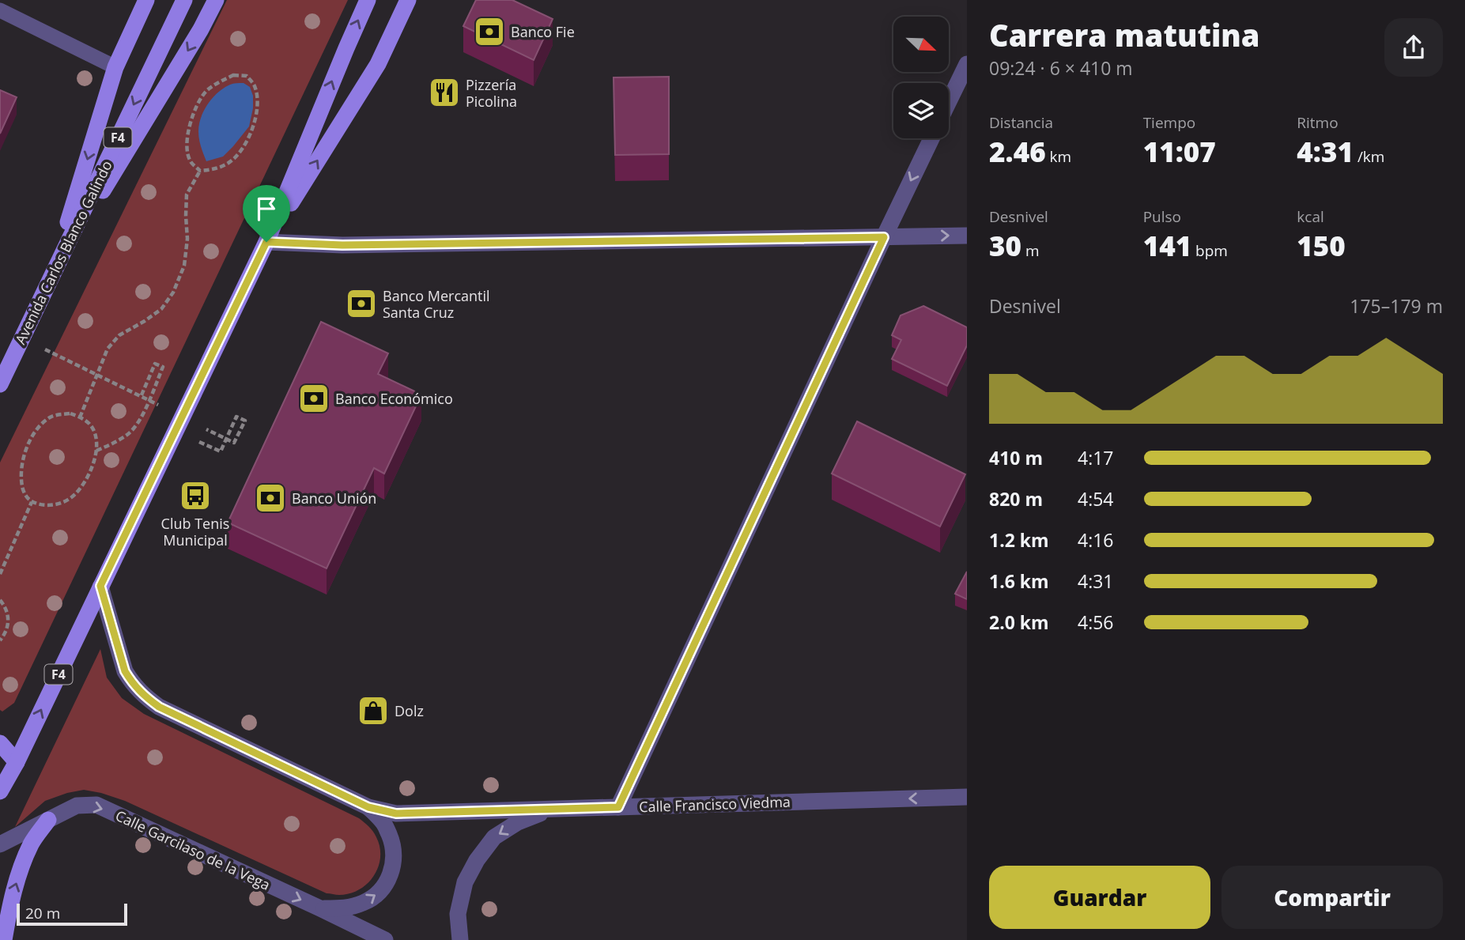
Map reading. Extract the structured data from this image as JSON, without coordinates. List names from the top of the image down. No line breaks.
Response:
{"streets":{"main road":["F4","Avenida Carlos Blanco Galindo"],"street":["Calle Francisco Viedma","Calle Garcilaso de la Vega"]},"crossings":[["F4","Calle Francisco Viedma"]],"one_way":["Calle Francisco Viedma","Calle Garcilaso de la Vega"],"places":{"bank":["Banco Fie","Banco Mercantil Santa Cruz","Banco Económico","Banco Unión"],"restaurant":["Pizzería Picolina"],"bus stop":["Club Tenis Municipal"],"shop":["Dolz"]},"scale_bar":"20 m","north":"bottom right","page":{"heading":["Carrera matutina","09:24 · 6 × 410 m"],"stats":[["Distancia","2.46 km"],["Tiempo","11:07"],["Ritmo","4:31 /km"],["Desnivel","30 m"],["Pulso","141 bpm"],["kcal","150"]],"chart":["Desnivel","175–179 m"],"list":[{"name":"410 m","note":"4:17"},{"name":"820 m","note":"4:54"},{"name":"1.2 km","note":"4:16"},{"name":"1.6 km","note":"4:31"},{"name":"2.0 km","note":"4:56"}],"buttons":["Guardar","Compartir"],"scale":"20 m"}}
